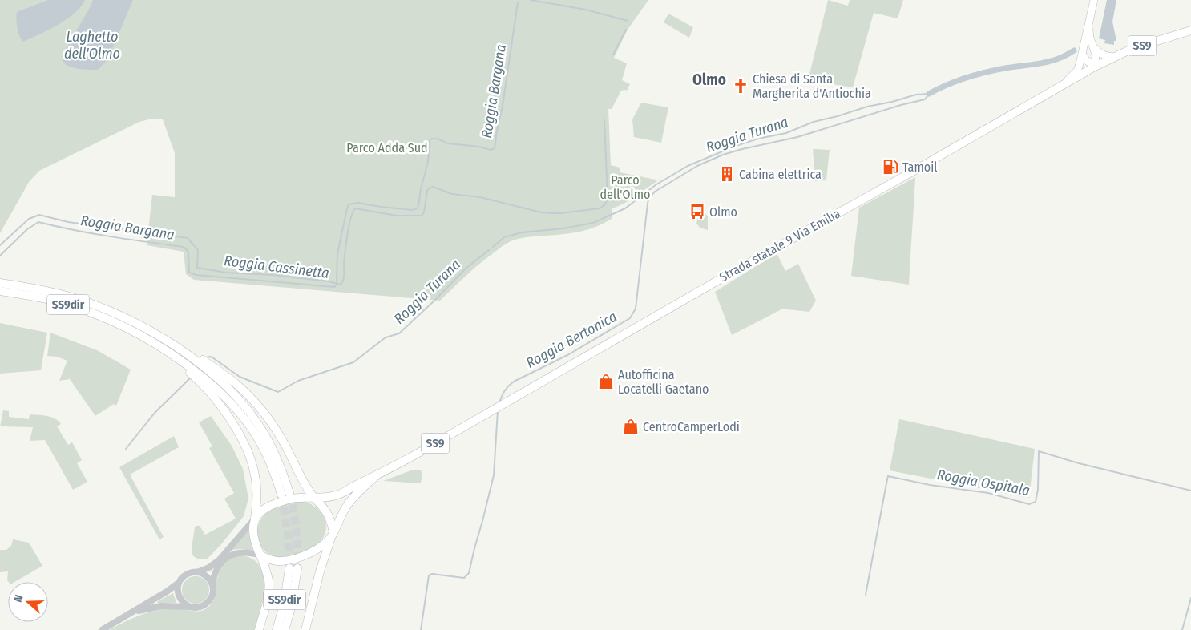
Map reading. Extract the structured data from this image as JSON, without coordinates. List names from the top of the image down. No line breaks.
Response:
{"streets":{"main road":["SS9","Strada statale 9 Via Emilia","SS9dir"]},"districts":["Olmo"],"water":["Laghetto dell'Olmo","Roggia Bargana","Roggia Turana","Roggia Cassinetta","Roggia Bertonica","Roggia Ospitala"],"parks":["Parco Adda Sud","Parco dell'Olmo"],"places":{"church":["Chiesa di Santa Margherita d'Antiochia"],"fuel station":["Tamoil"],"building":["Cabina elettrica"],"bus stop":["Olmo"],"shop":["Autofficina Locatelli Gaetano","CentroCamperLodi"]},"north":"left"}
